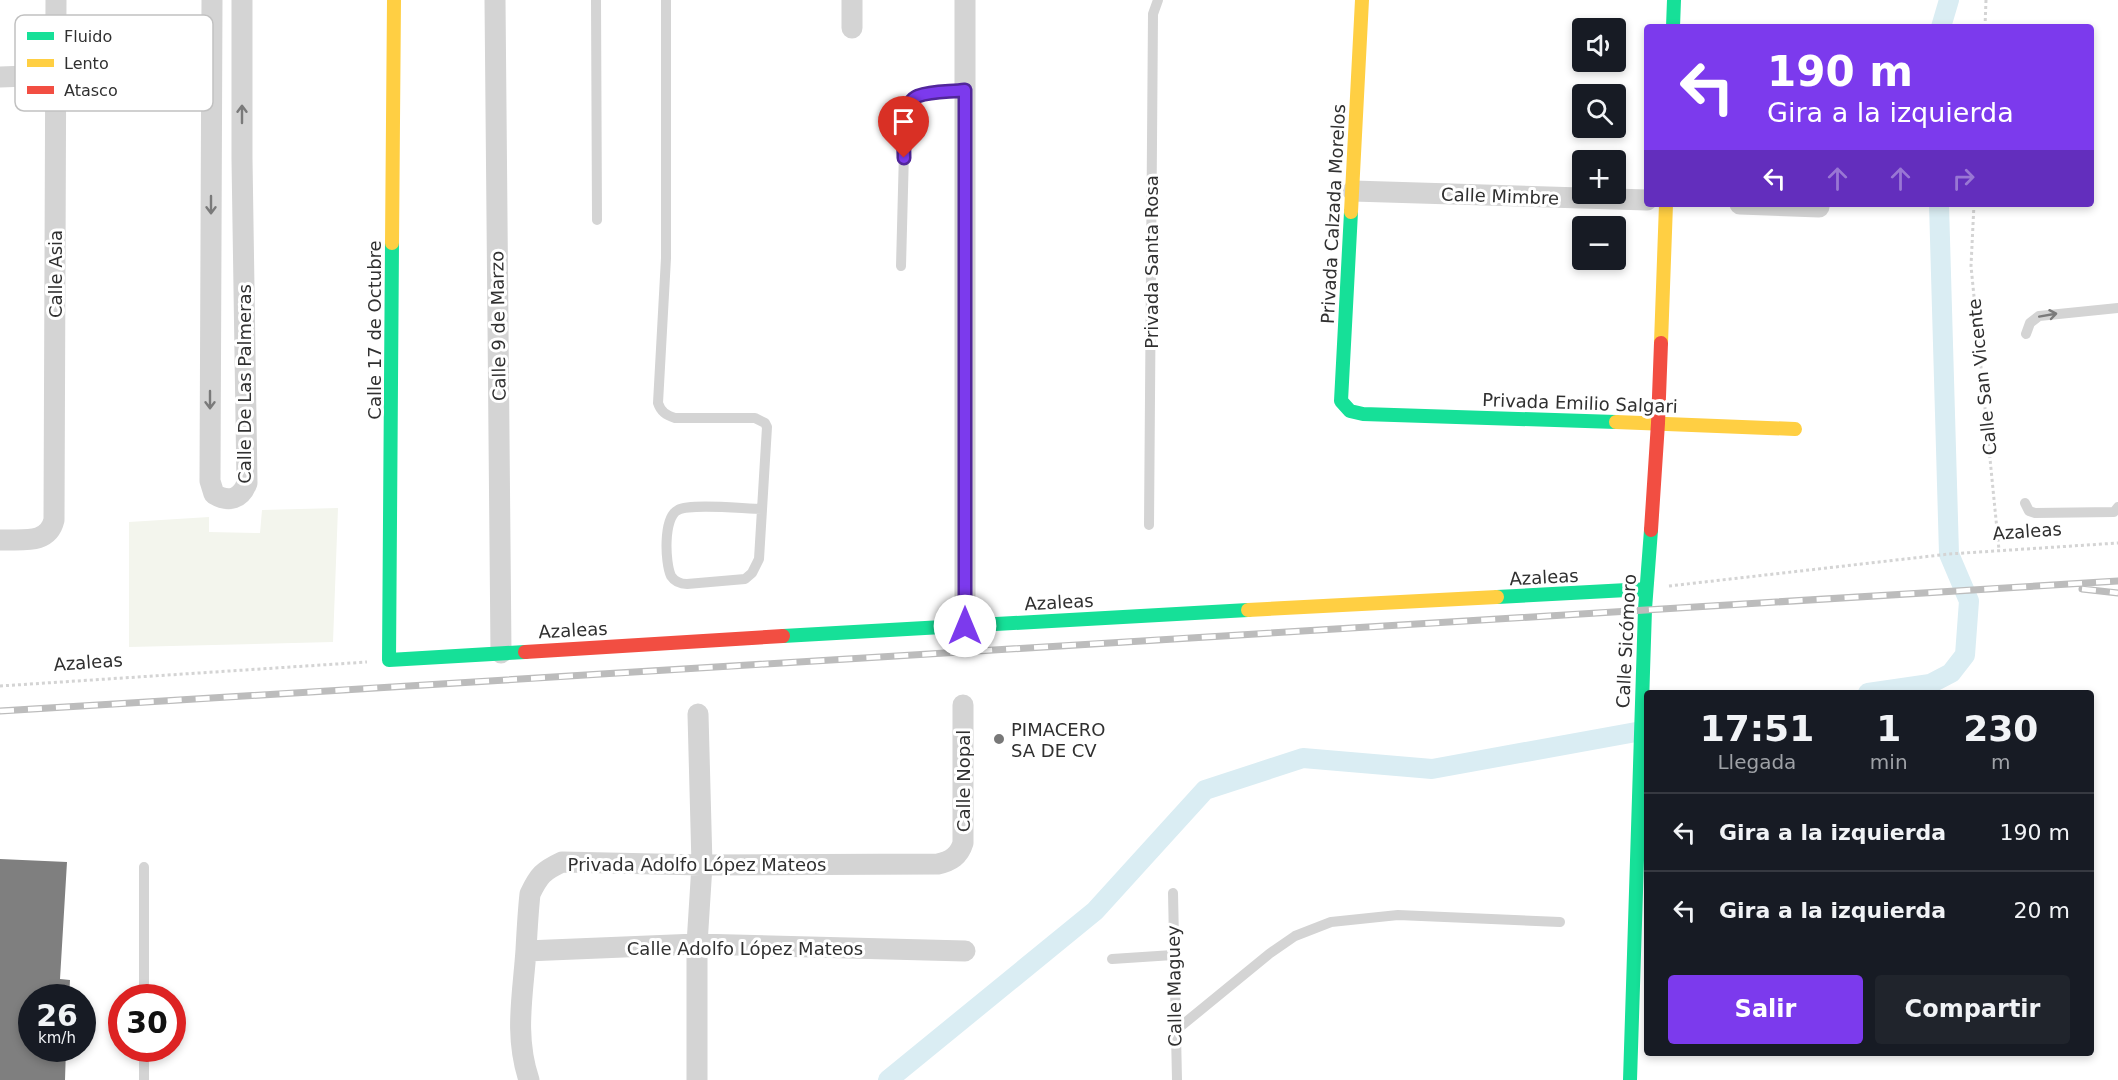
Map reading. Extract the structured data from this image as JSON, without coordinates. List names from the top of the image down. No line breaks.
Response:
{"streets":{"street":["Calle Mimbre","Privada Calzada Morelos","Calle Asia","Calle 9 de Marzo","Calle 17 de Octubre","Calle De Las Palmeras","Privada Emilio Salgari","Azaleas","Calle Sicómoro","Calle Nopal","Privada Adolfo López Mateos","Calle Adolfo López Mateos"],"lane":["Privada Santa Rosa","Calle Maguey"],"path":["Calle San Vicente"]},"crossings":[["Calle Mimbre","Privada Calzada Morelos"],["Privada Calzada Morelos","Privada Emilio Salgari"],["Calle 9 de Marzo","Azaleas"],["Calle 17 de Octubre","Azaleas"],["Calle San Vicente","Azaleas"],["Privada Emilio Salgari","Calle Sicómoro"],["Azaleas","Calle Sicómoro"],["Calle Nopal","Privada Adolfo López Mateos"],["Privada Adolfo López Mateos","Calle Adolfo López Mateos"]],"places":["PIMACERO SA DE CV"],"legend":["Fluido","Lento","Atasco"],"page":{"map_buttons":["+","−"],"turn":["190 m","Gira a la izquierda"],"eta":["17:51","Llegada","1","min","230","m"],"list":[{"name":"Gira a la izquierda","value":"190 m"},{"name":"Gira a la izquierda","value":"20 m"}],"buttons":["Salir","Compartir"],"speed":"26 km/h","limit":"30"}}
